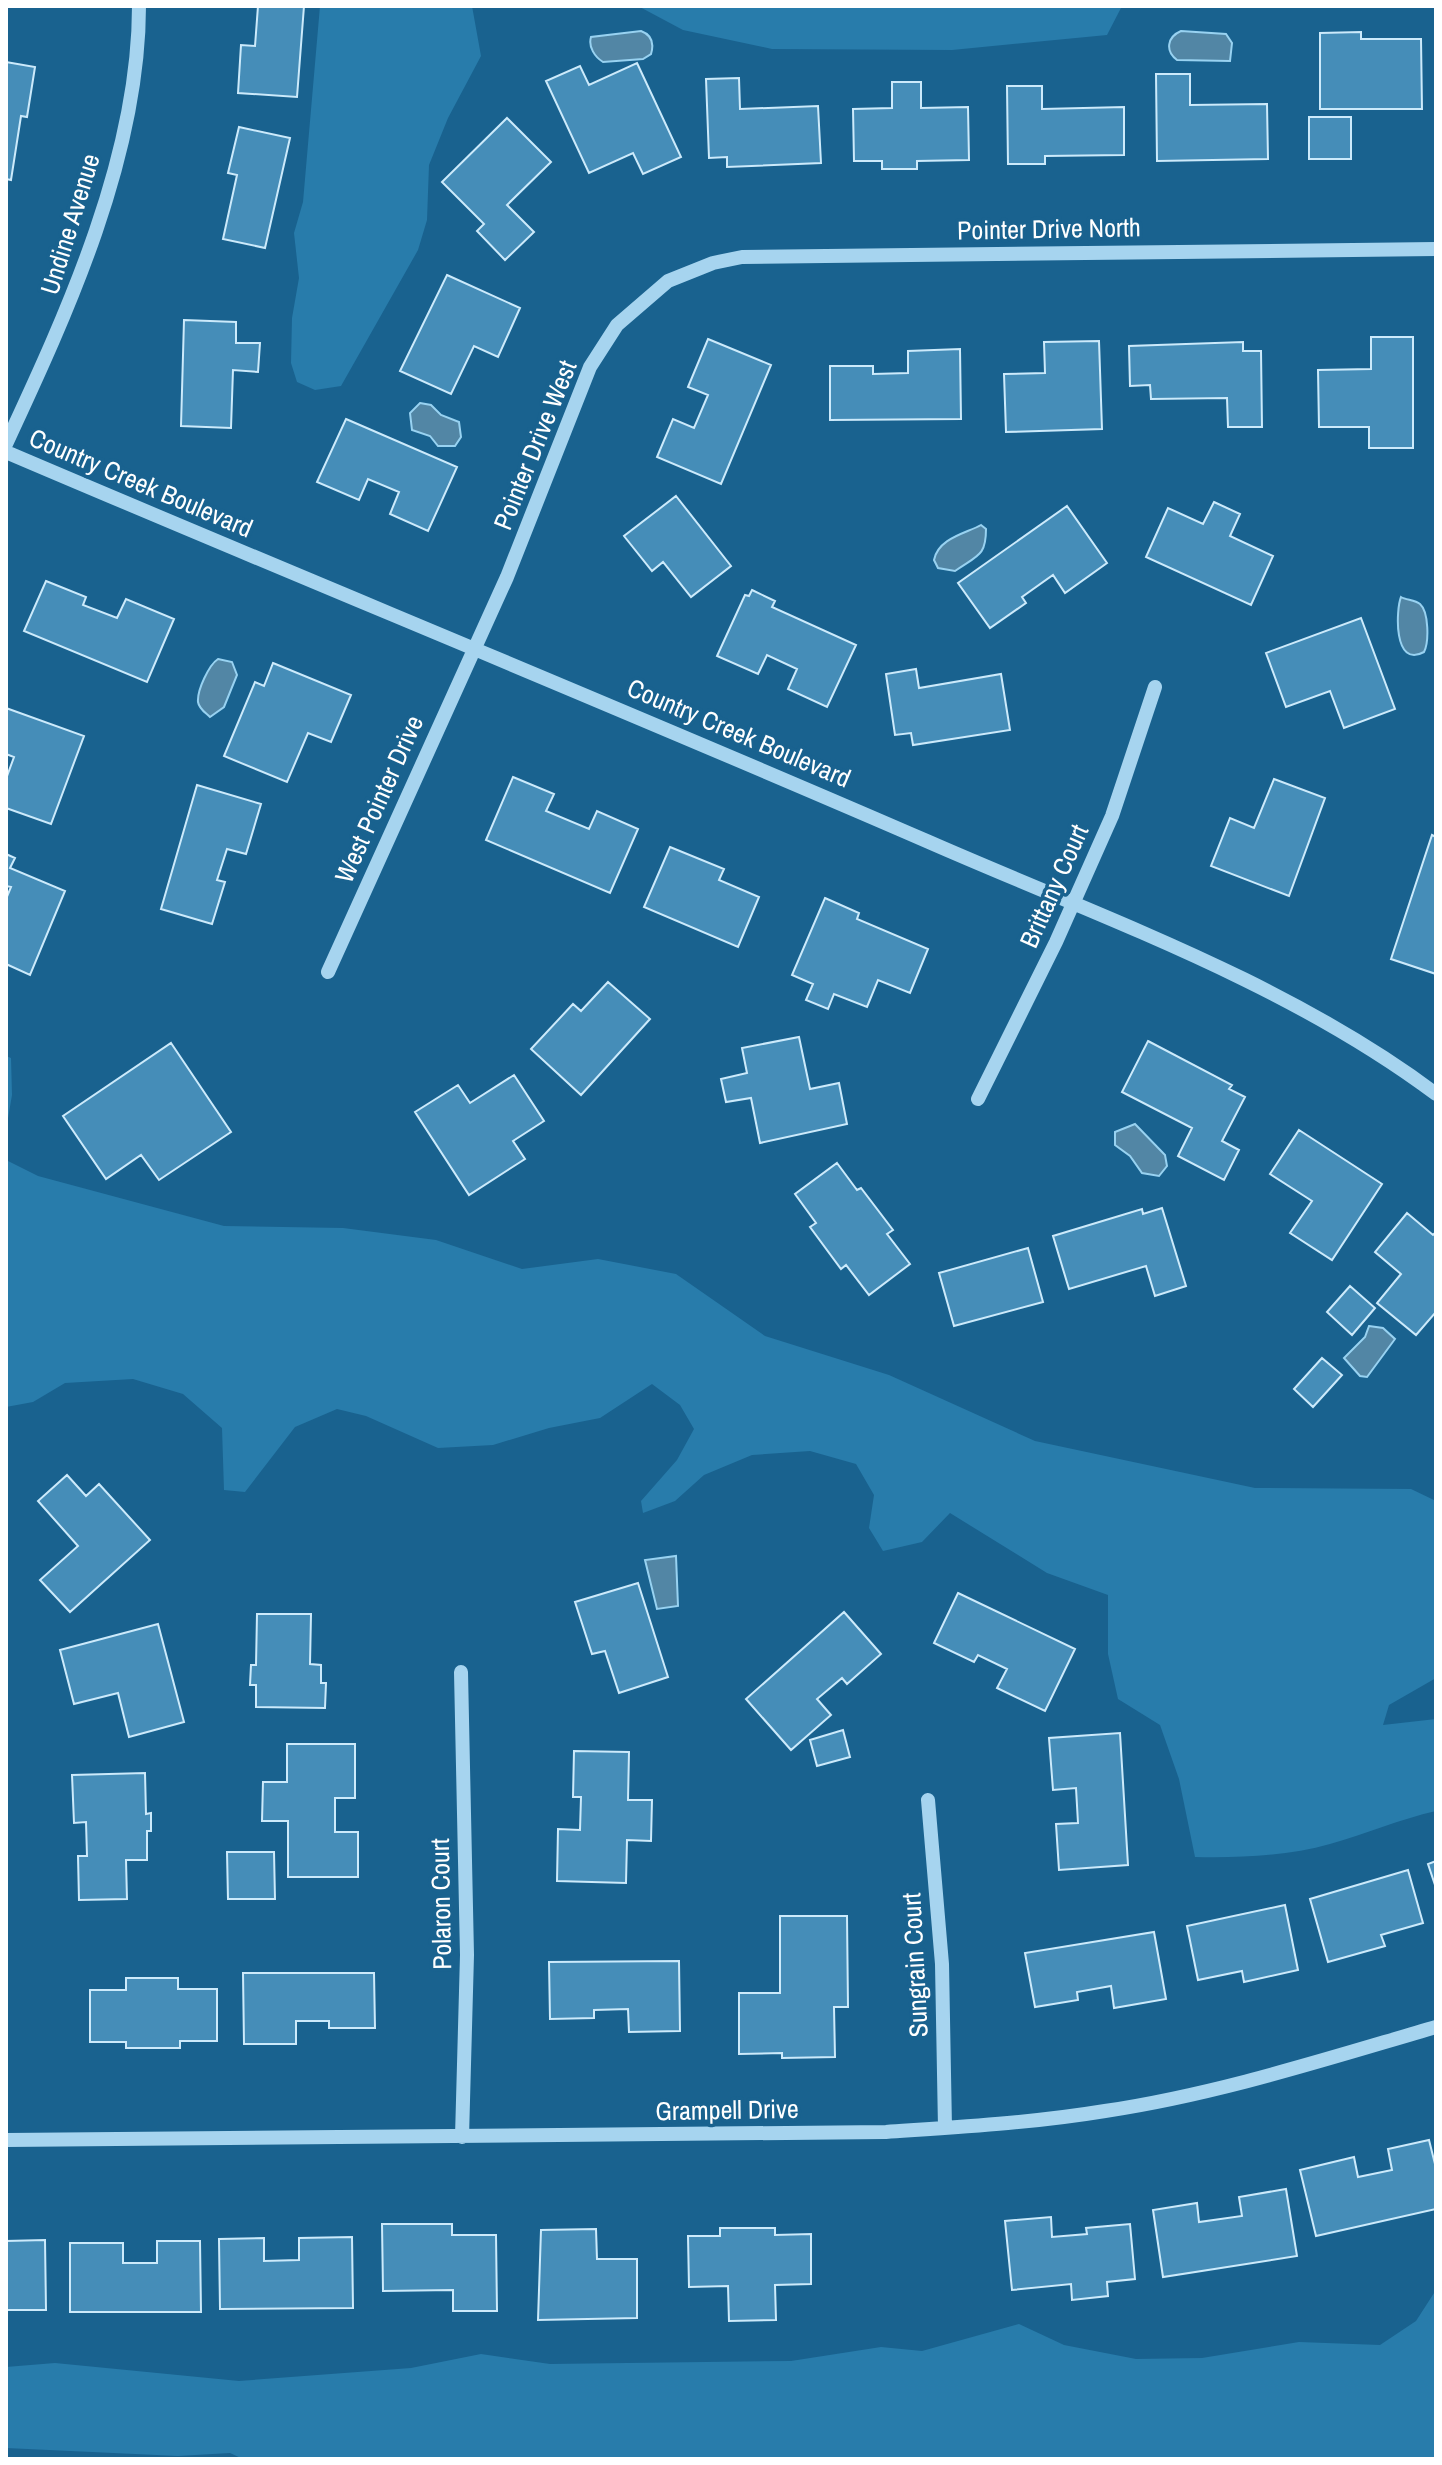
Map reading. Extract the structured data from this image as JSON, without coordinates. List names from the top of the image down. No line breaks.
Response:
{"streets":{"street":["Undine Avenue","Pointer Drive North","Pointer Drive West","Country Creek Boulevard","West Pointer Drive","Brittany Court","Polaron Court","Sungrain Court","Grampell Drive"]},"crossings":[["Pointer Drive North","Pointer Drive West"],["Pointer Drive West","Country Creek Boulevard"],["Pointer Drive West","West Pointer Drive"],["Country Creek Boulevard","West Pointer Drive"],["Country Creek Boulevard","Brittany Court"],["Polaron Court","Grampell Drive"],["Sungrain Court","Grampell Drive"]]}
